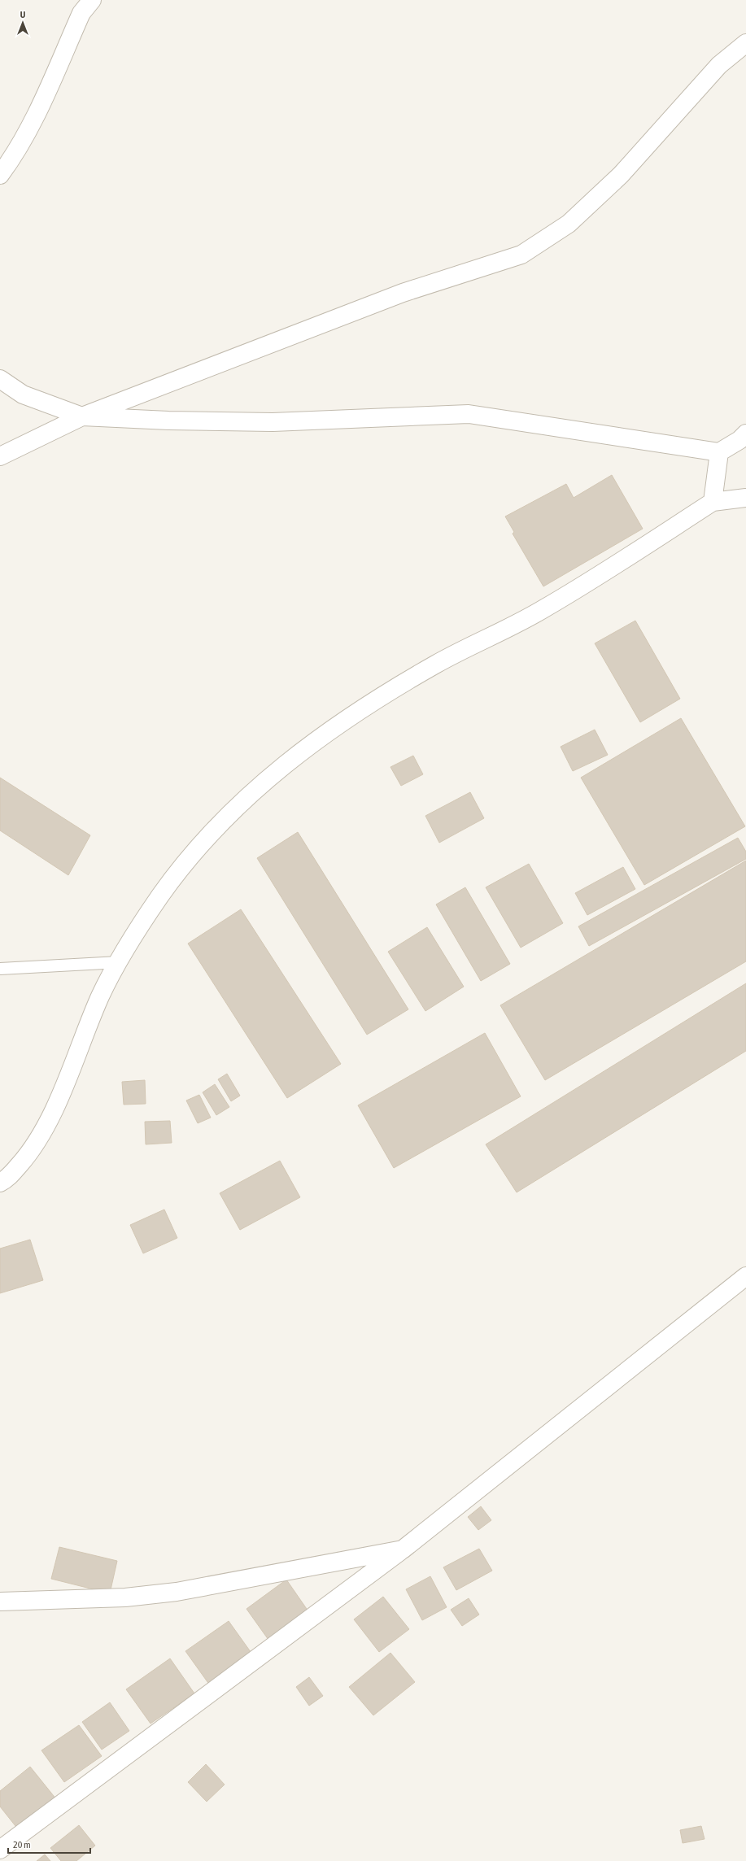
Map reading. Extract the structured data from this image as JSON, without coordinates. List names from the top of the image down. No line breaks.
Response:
{"scale_bar":"20 m","north":"top"}
